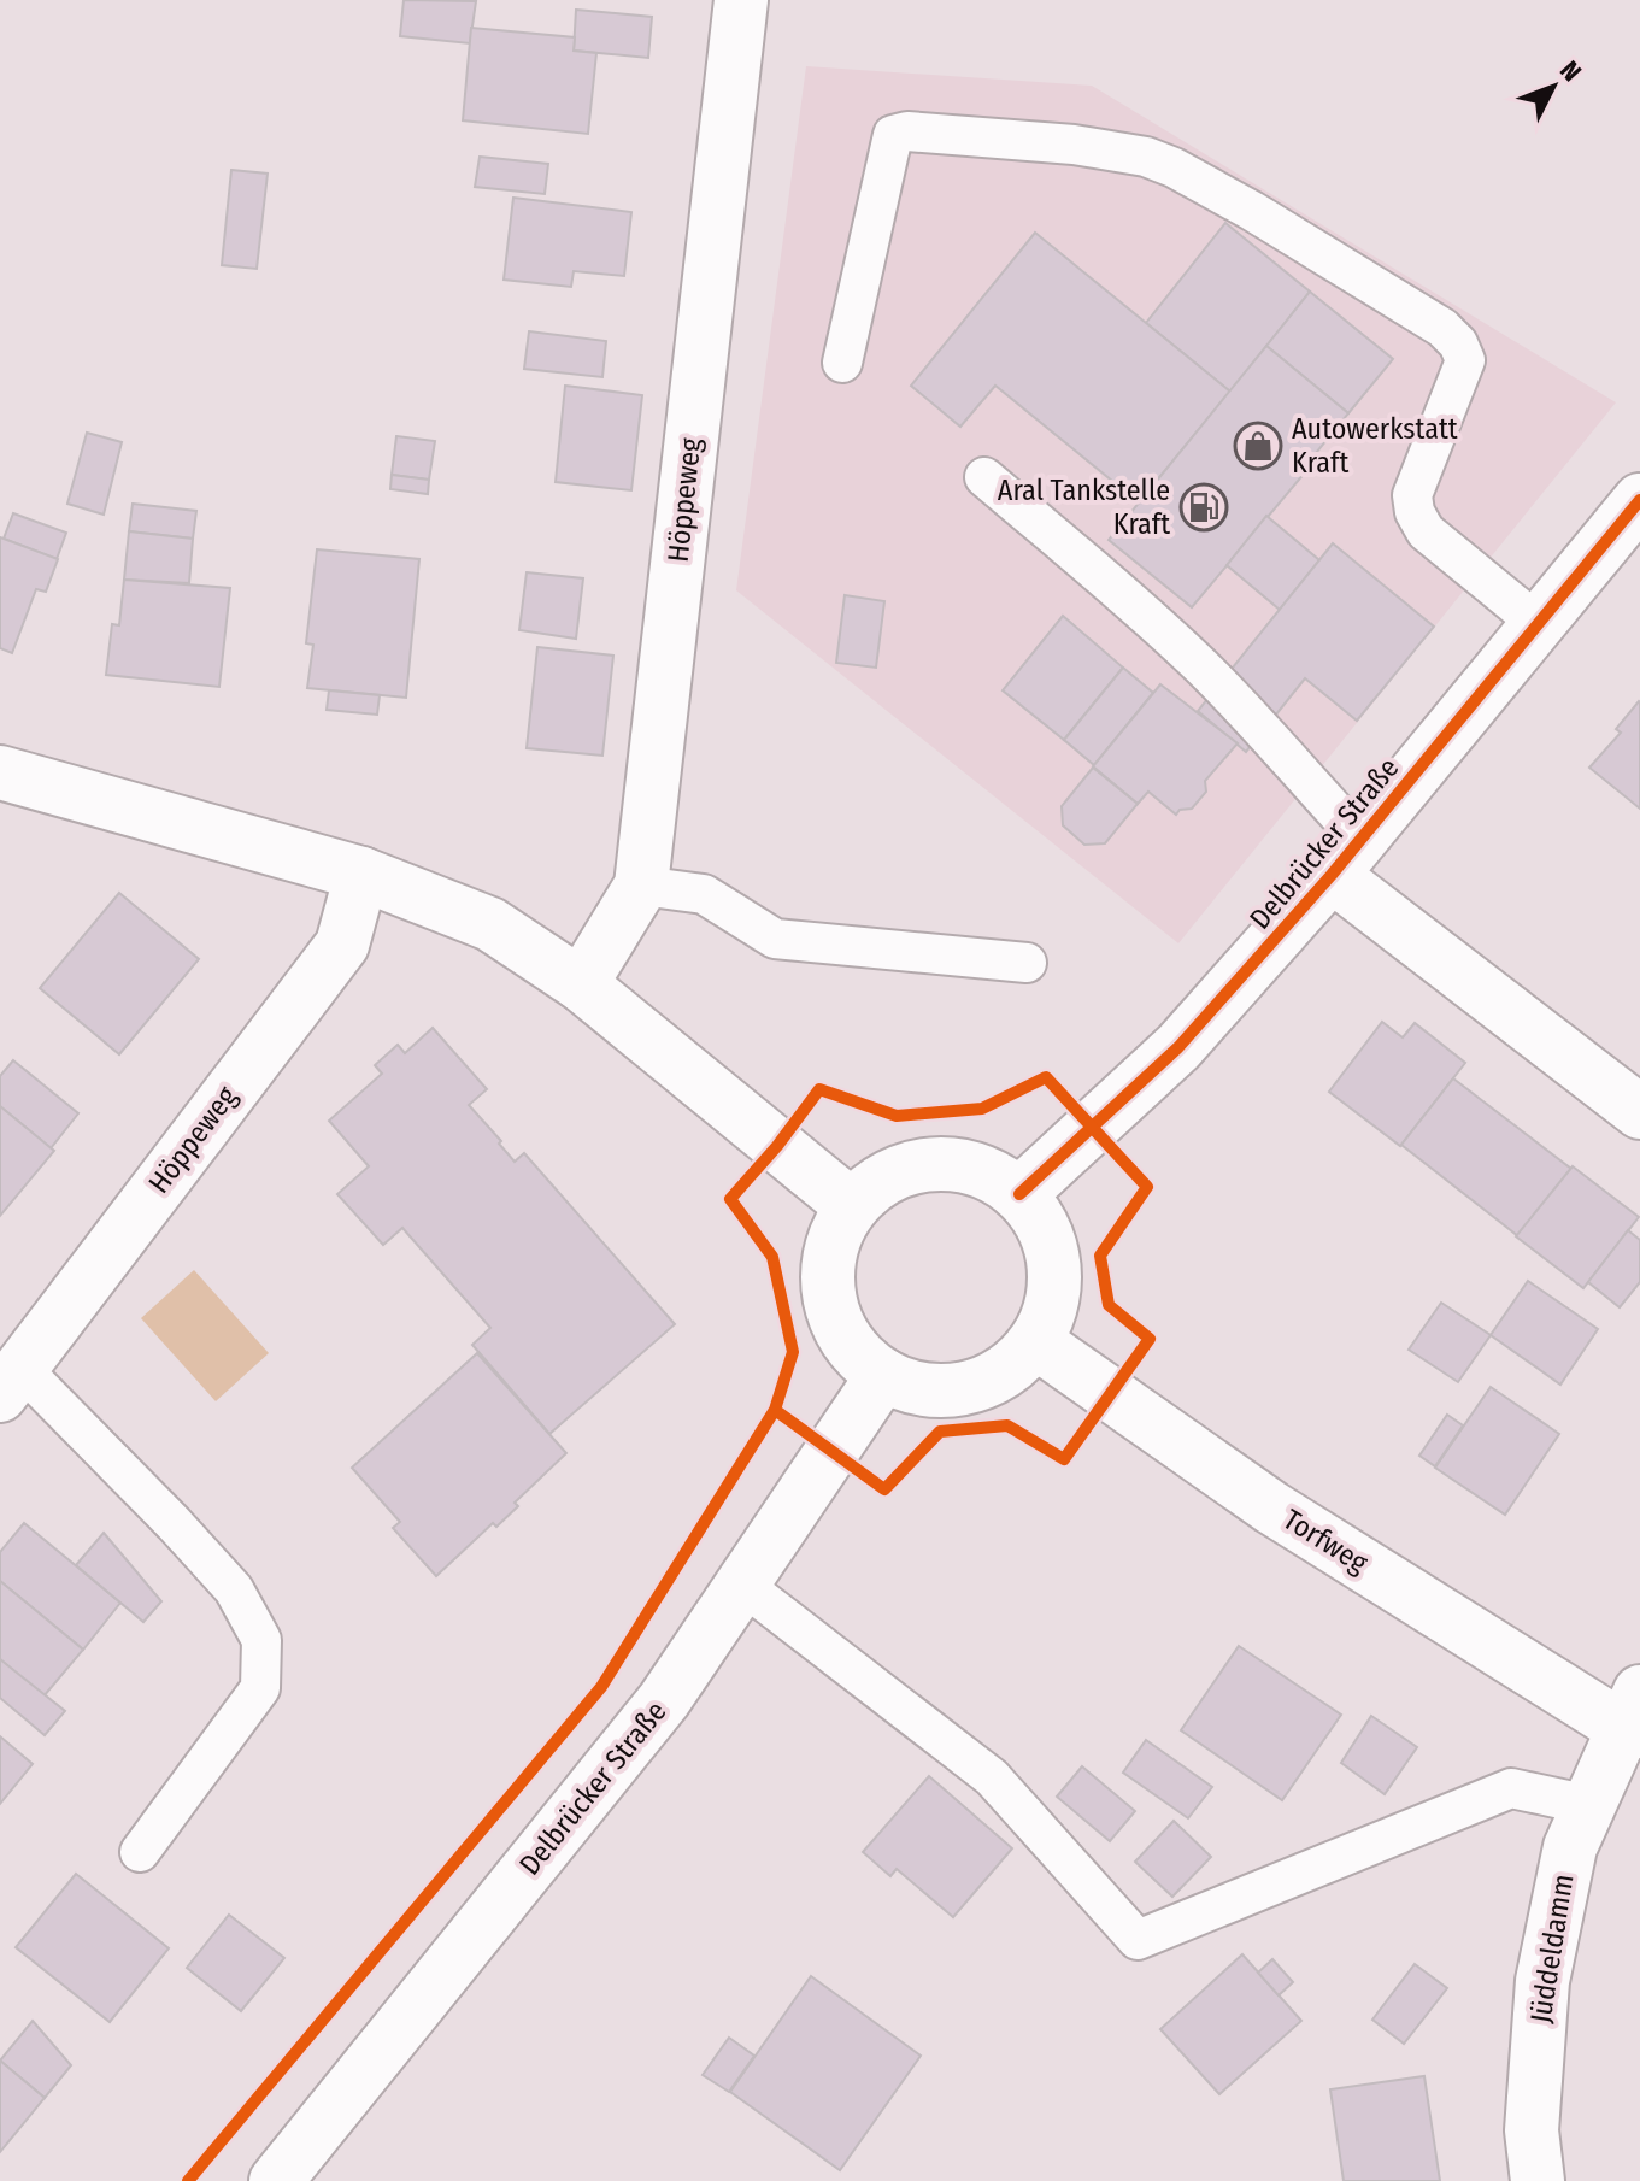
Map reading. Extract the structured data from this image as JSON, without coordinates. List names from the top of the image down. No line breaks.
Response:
{"streets":{"street":["Höppeweg","Delbrücker Straße","Torfweg","Jüddeldamm"]},"crossings":[["Delbrücker Straße","Torfweg"],["Torfweg","Jüddeldamm"]],"places":{"shop":["Autowerkstatt Kraft"],"fuel station":["Aral Tankstelle Kraft"]},"north":"top right"}
